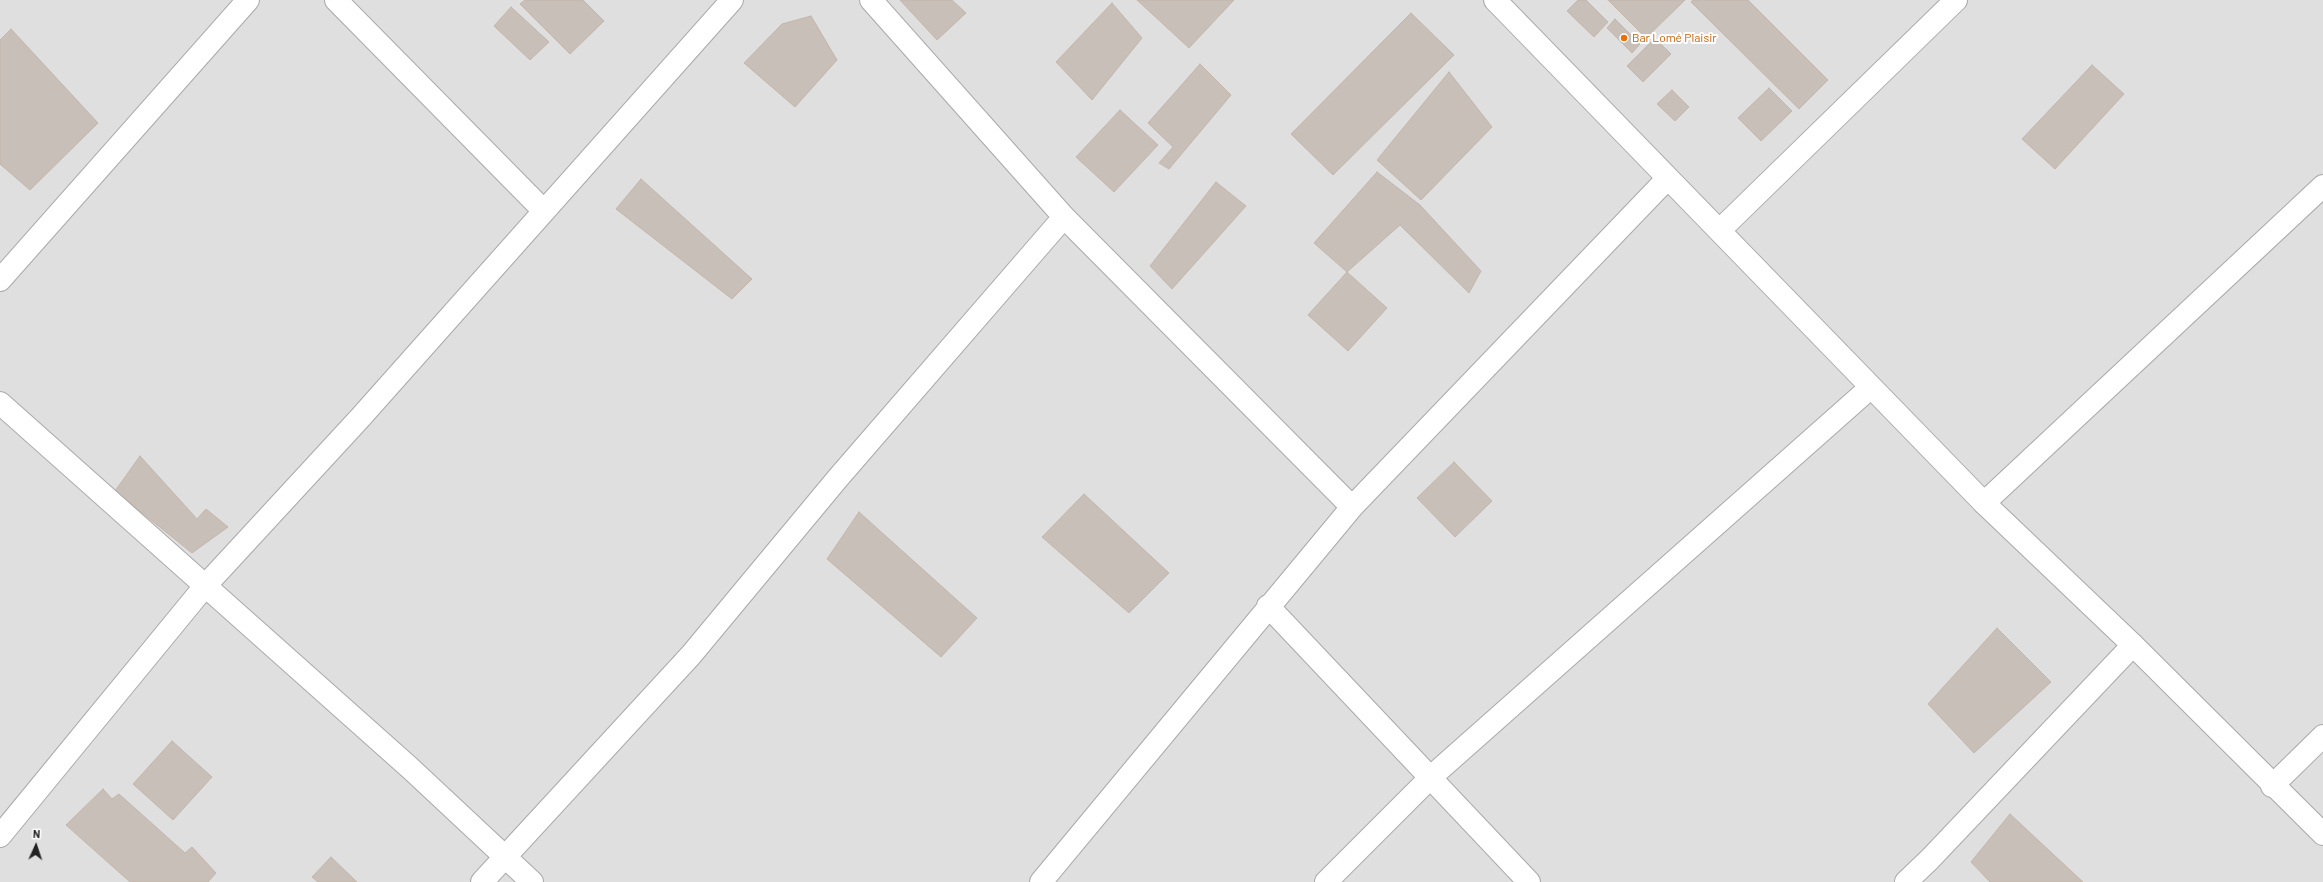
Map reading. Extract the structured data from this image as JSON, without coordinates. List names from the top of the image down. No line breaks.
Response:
{"places":["Bar Lomé Plaisir"],"north":"top"}
